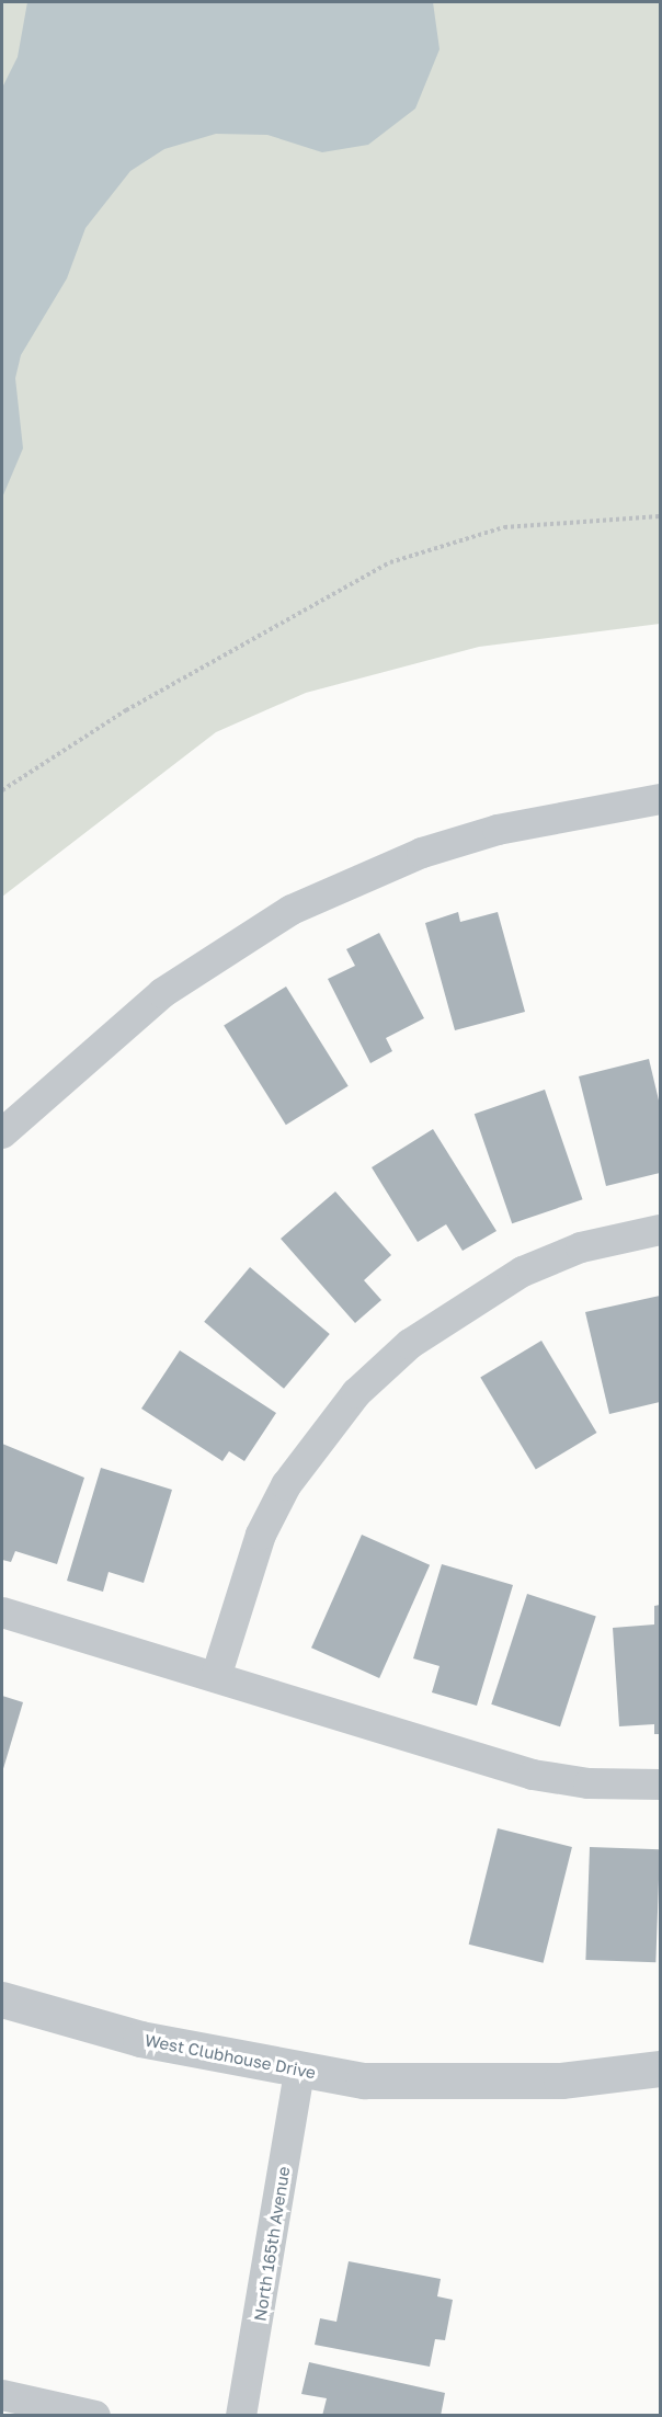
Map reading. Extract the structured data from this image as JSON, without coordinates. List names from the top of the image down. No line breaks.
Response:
{"streets":{"street":["West Clubhouse Drive","North 165th Avenue"]},"crossings":[["West Clubhouse Drive","North 165th Avenue"]]}
